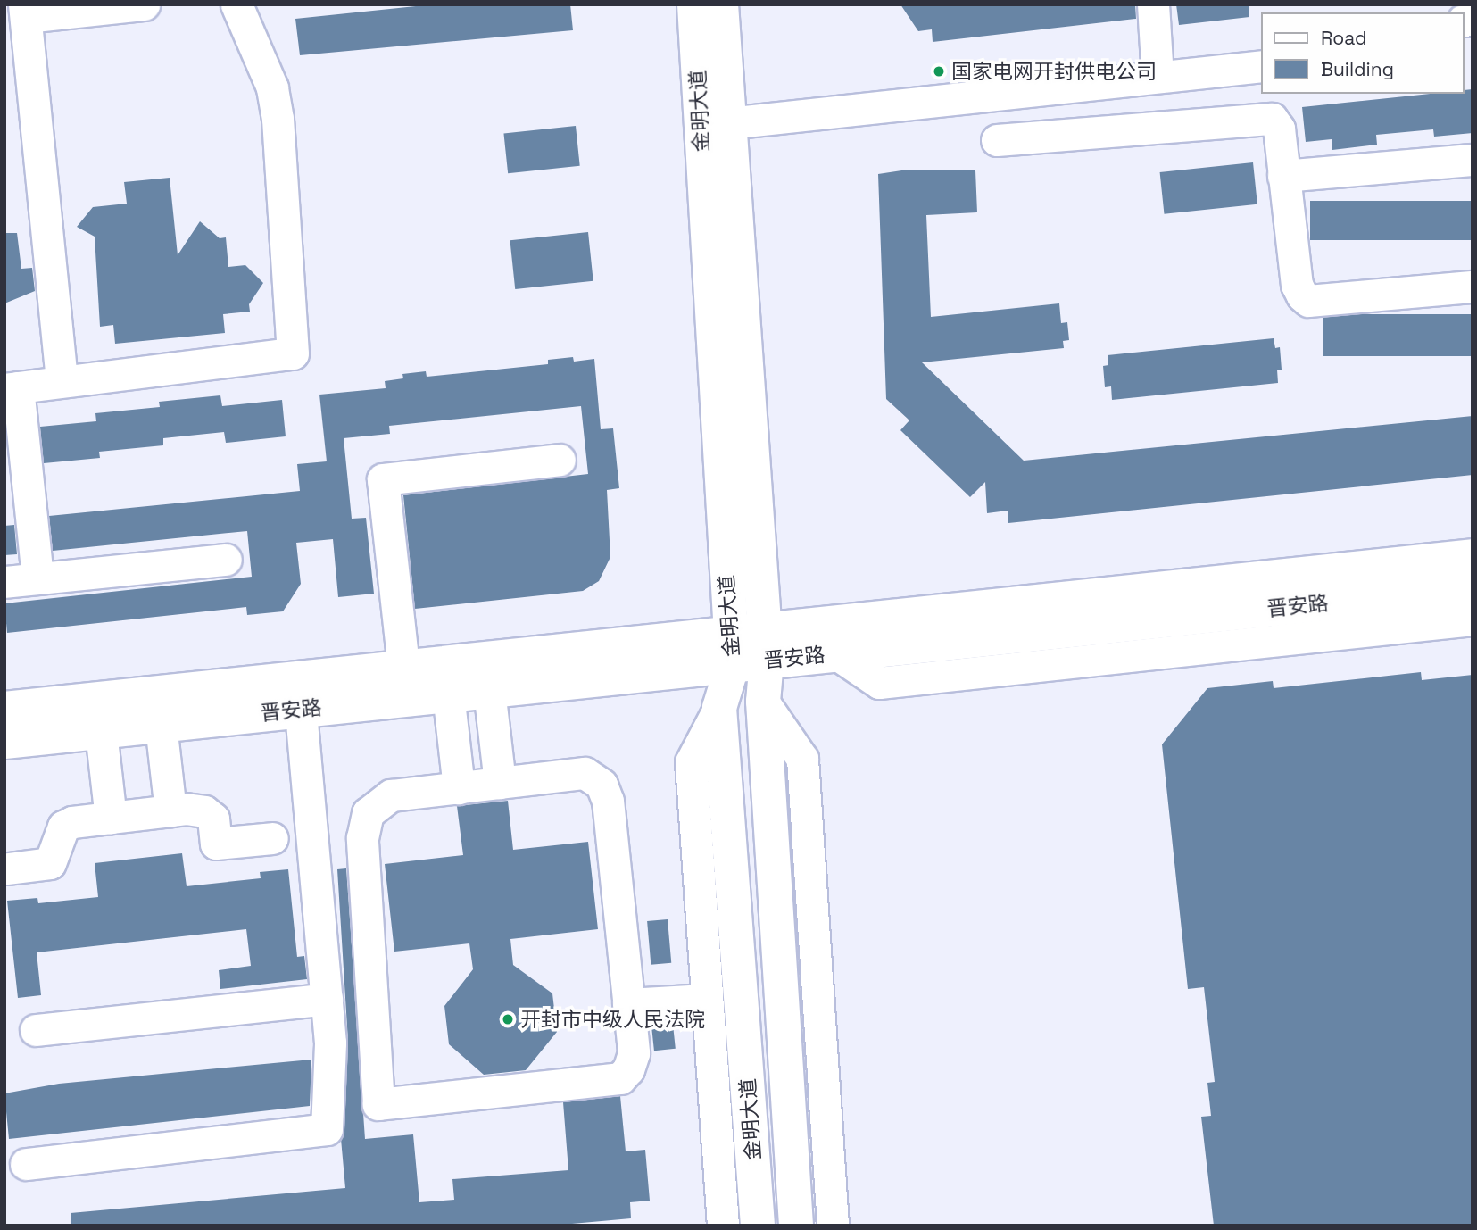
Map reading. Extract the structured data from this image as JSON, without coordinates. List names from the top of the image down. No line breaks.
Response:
{"streets":{"main road":["金明大道","晋安路"]},"crossings":[["金明大道","晋安路"]],"places":["国家电网开封供电公司","开封市中级人民法院"],"legend":["Road","Building"]}
